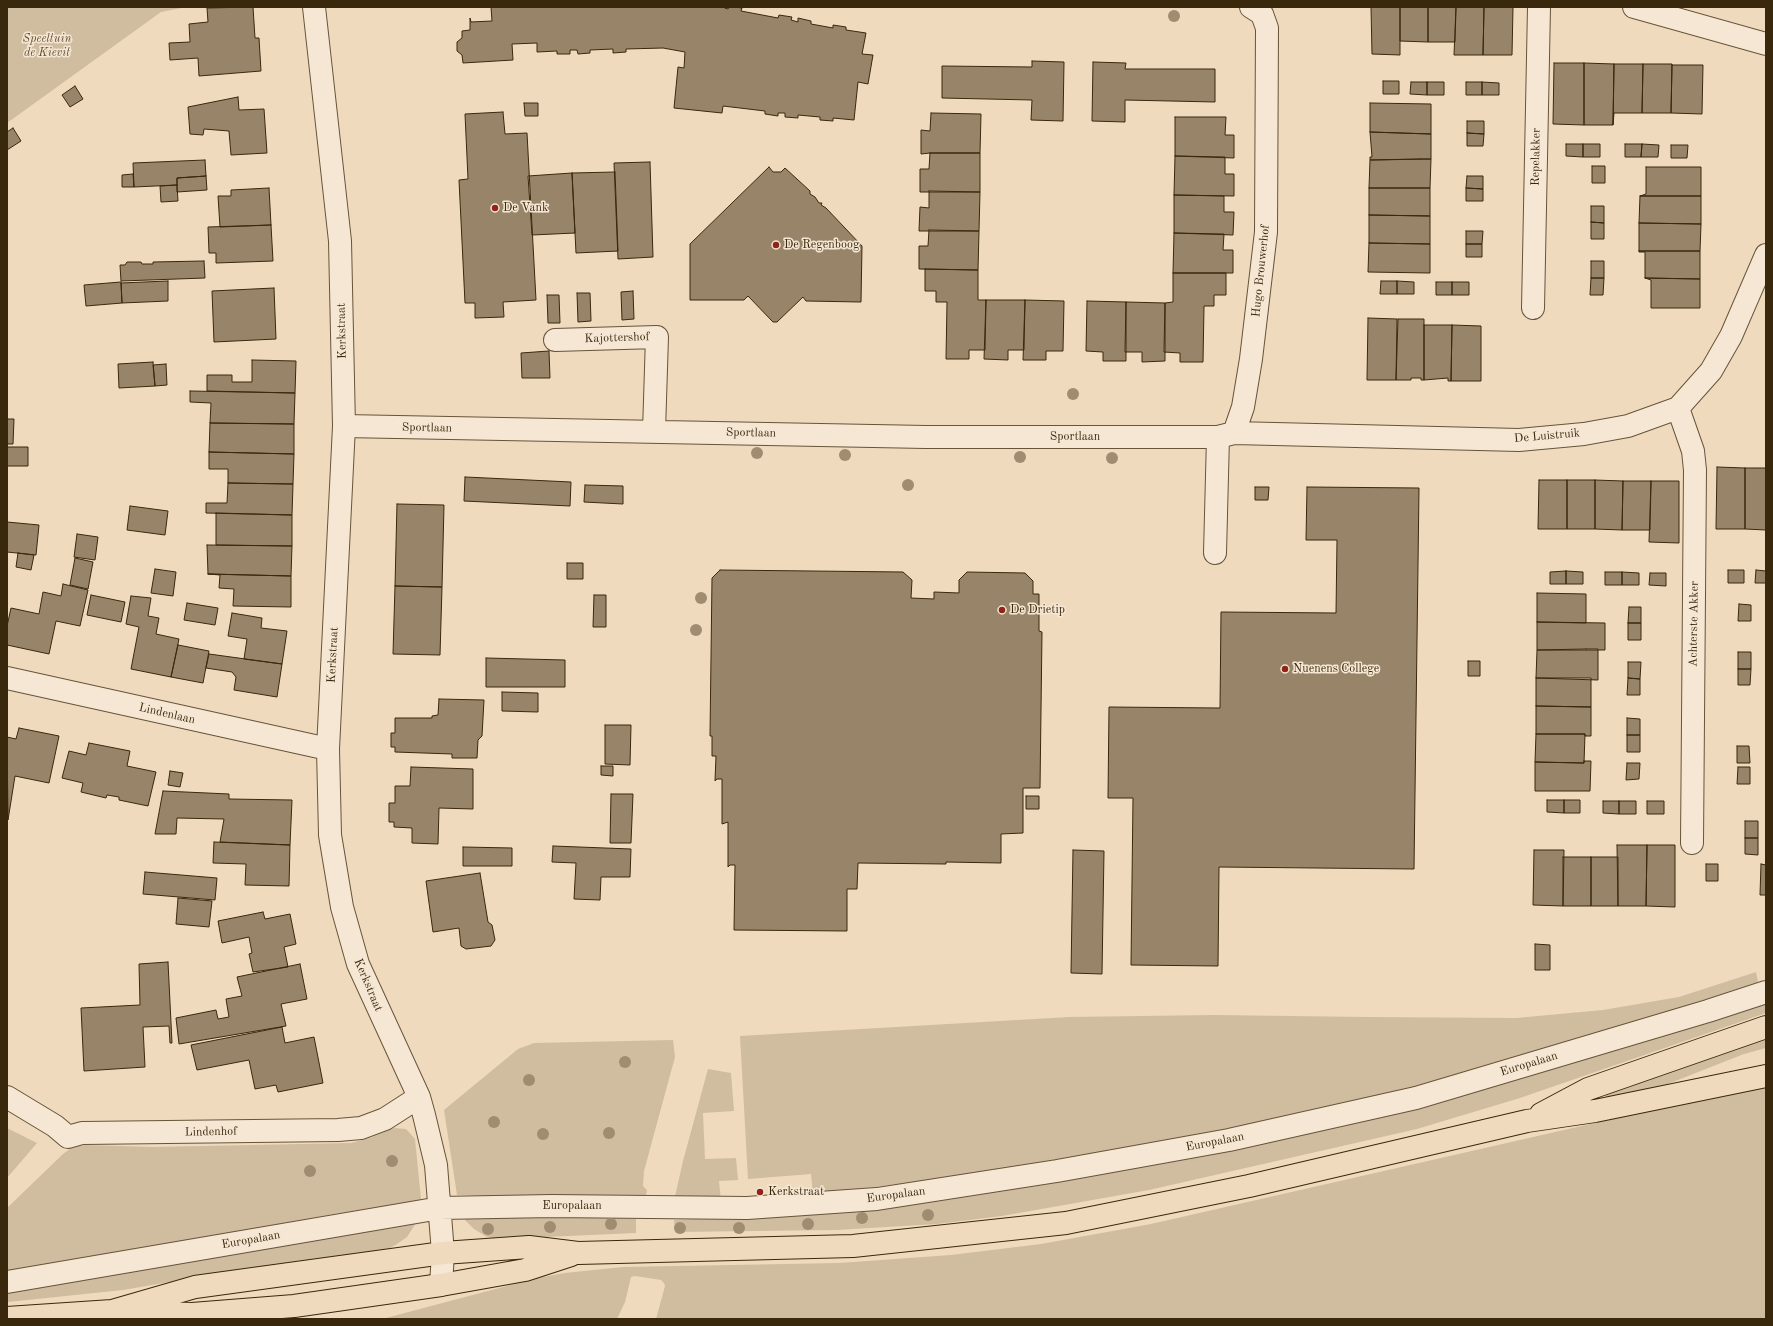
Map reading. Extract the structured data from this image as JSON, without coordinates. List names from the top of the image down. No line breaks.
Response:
{"streets":{"street":["Repelakker","Hugo Brouwerhof","Kerkstraat","Kajottershof","Sportlaan","De Luistruik","Achterste Akker","Lindenlaan","Europalaan","Lindenhof"]},"crossings":[["Hugo Brouwerhof","Sportlaan"],["Hugo Brouwerhof","De Luistruik"],["Kerkstraat","Sportlaan"],["Kerkstraat","Lindenlaan"],["Kerkstraat","Europalaan"],["Kerkstraat","Lindenhof"],["Kajottershof","Sportlaan"],["Sportlaan","De Luistruik"],["De Luistruik","Achterste Akker"]],"parks":["Speeltuin de Kievit"],"places":["De Vank","De Regenboog","De Drietip","Nuenens College","Kerkstraat"]}
